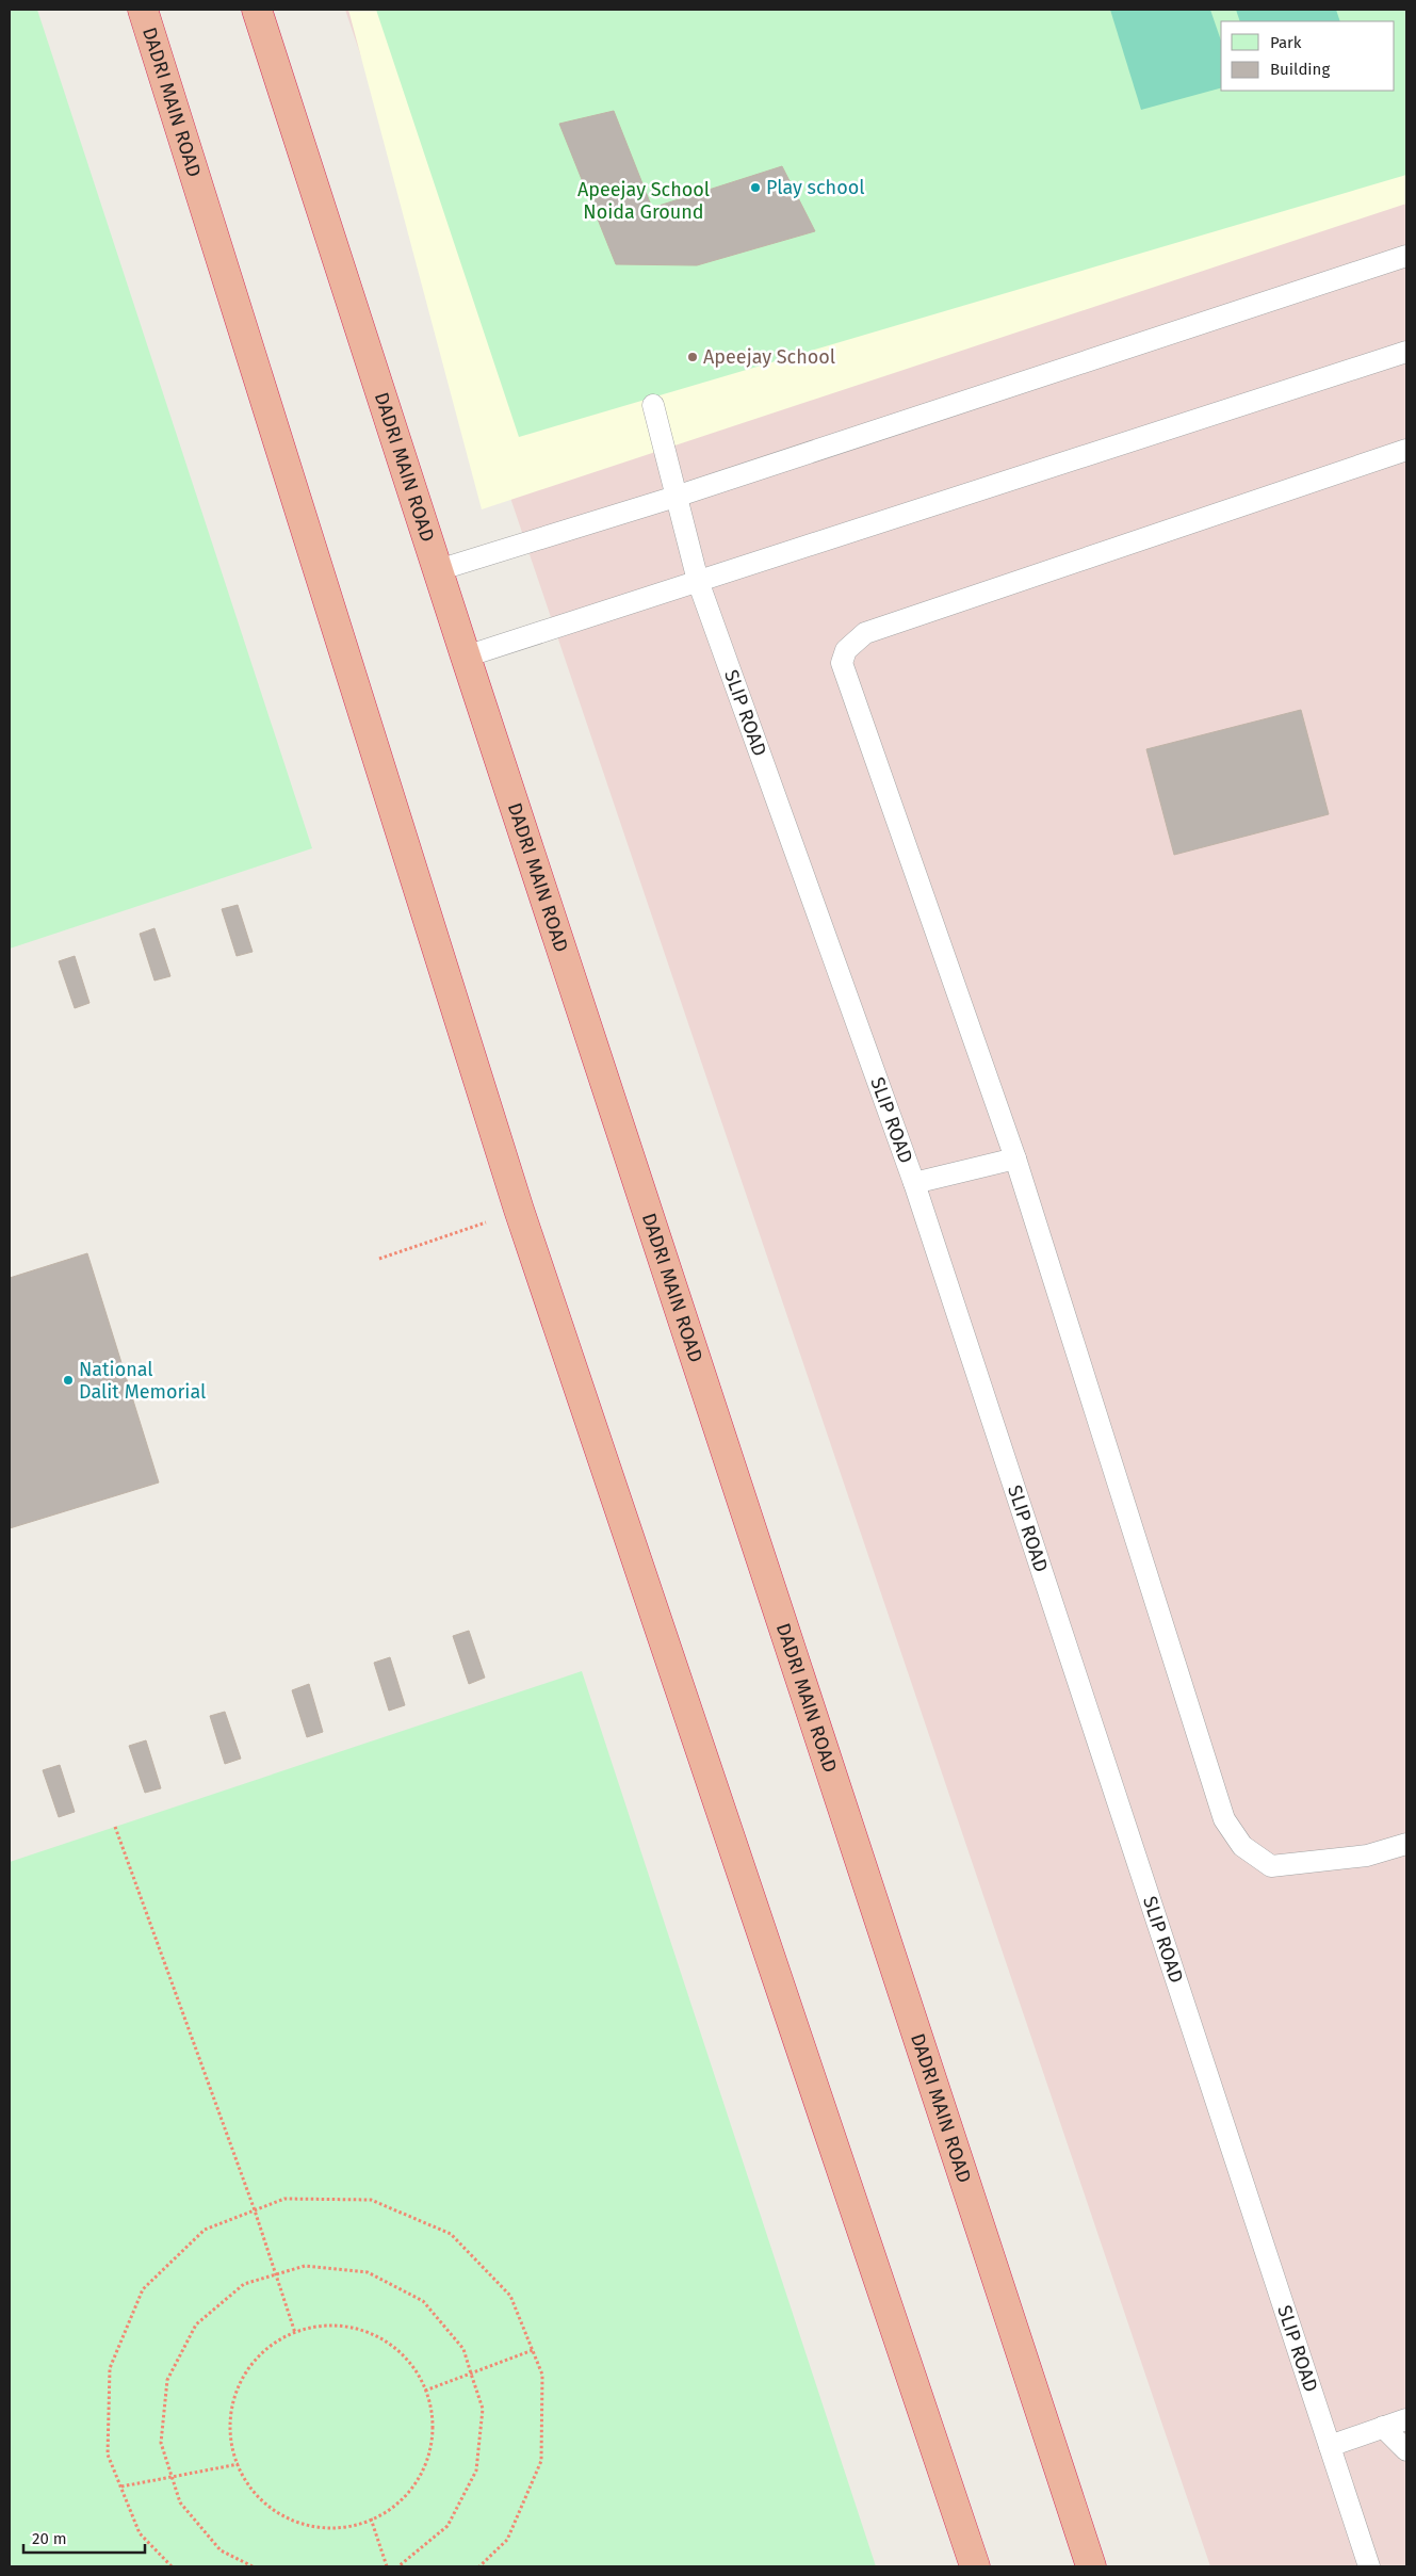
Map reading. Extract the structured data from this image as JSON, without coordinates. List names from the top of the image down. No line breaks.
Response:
{"streets":{"highway":["DADRI MAIN ROAD"],"lane":["SLIP ROAD"]},"parks":["Apeejay School Noida Ground"],"places":["Play school","Apeejay School","National Dalit Memorial"],"legend":["Park","Building"],"scale_bar":"20 m"}
